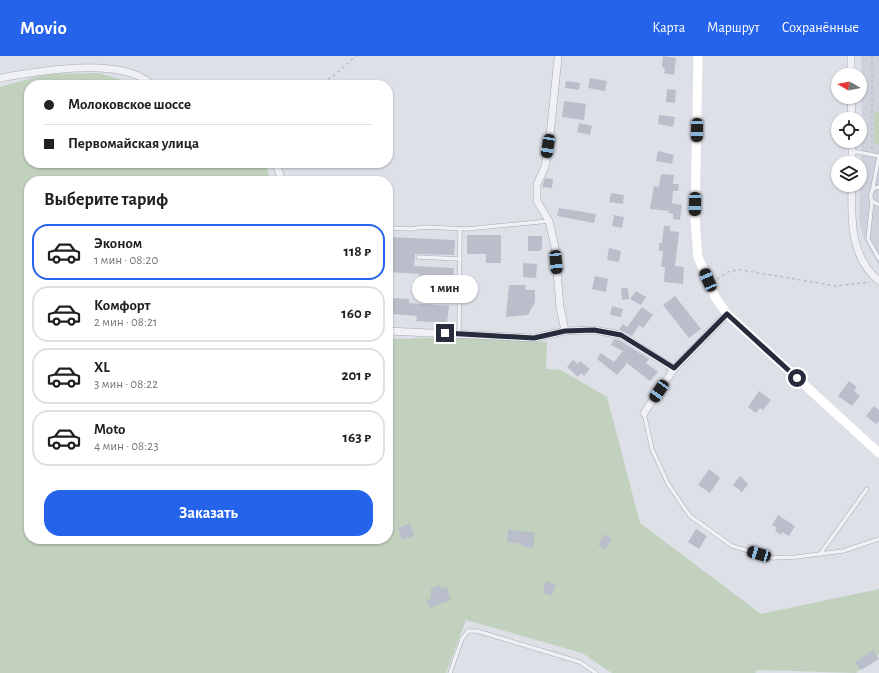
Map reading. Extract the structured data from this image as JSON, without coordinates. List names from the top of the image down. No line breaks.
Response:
{"north":"left","page":{"header":"Movio","nav":["Карта","Маршрут","Сохранённые"],"banner":["Молоковское шоссе","Первомайская улица"],"heading":"Выберите тариф","list":[{"name":"Эконом","note":"1 мин · 08:20","value":"118 ₽"},{"name":"Комфорт","note":"2 мин · 08:21","value":"160 ₽"},{"name":"XL","note":"3 мин · 08:22","value":"201 ₽"},{"name":"Moto","note":"4 мин · 08:23","value":"163 ₽"}],"bubble":"1 мин","buttons":"Заказать"}}
